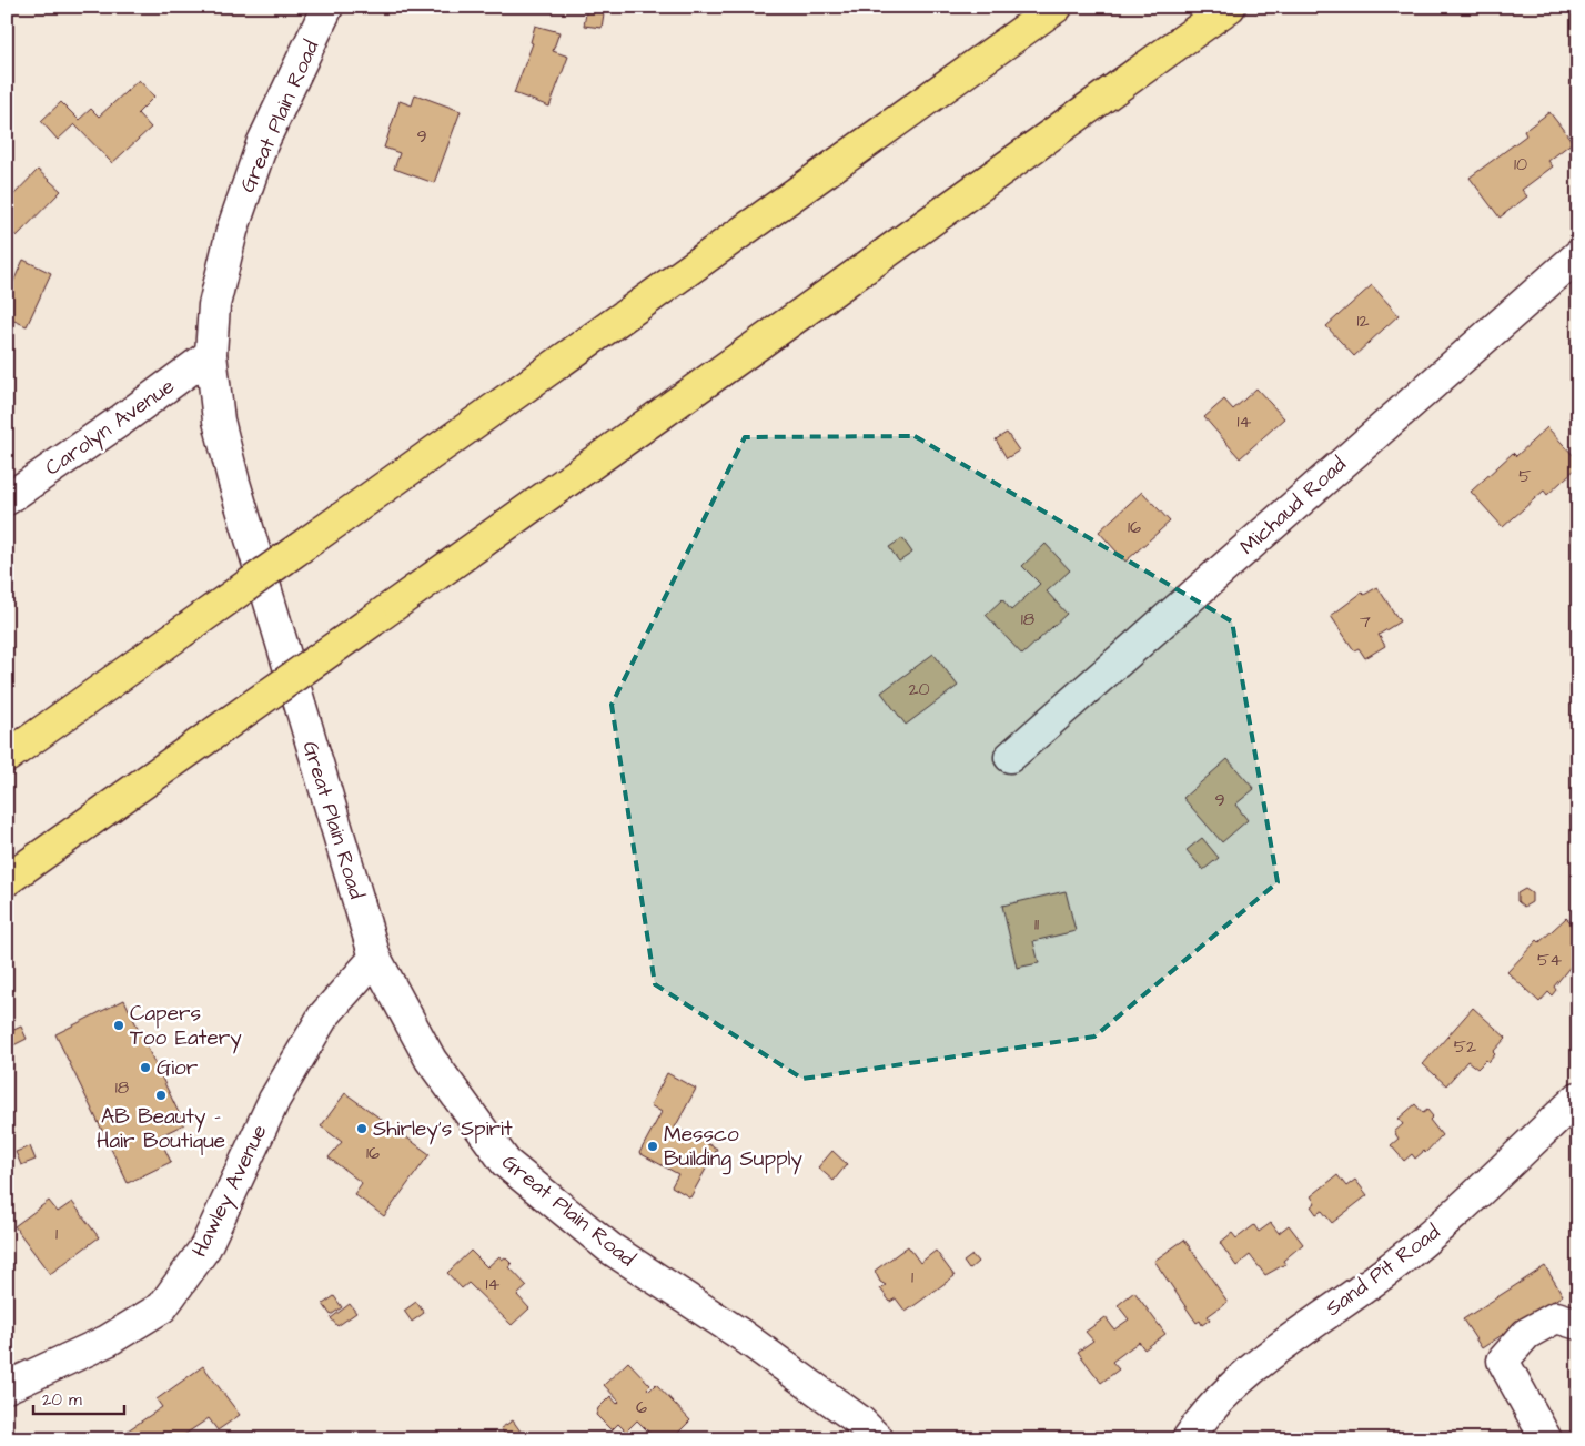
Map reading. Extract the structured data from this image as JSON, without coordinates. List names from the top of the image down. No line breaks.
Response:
{"streets":{"street":["Great Plain Road","Carolyn Avenue","Michaud Road","Hawley Avenue","Sand Pit Road"]},"crossings":[["Great Plain Road","Carolyn Avenue"],["Great Plain Road","Hawley Avenue"]],"places":["Capers Too Eatery","Gior","AB Beauty - Hair Boutique","Shirley's Spirit","Messco Building Supply"],"house_numbers":["9","10","12","14","5","16","18","7","20","9","11","54","52","18","16","1","1","14","6"],"scale_bar":"20 m"}
